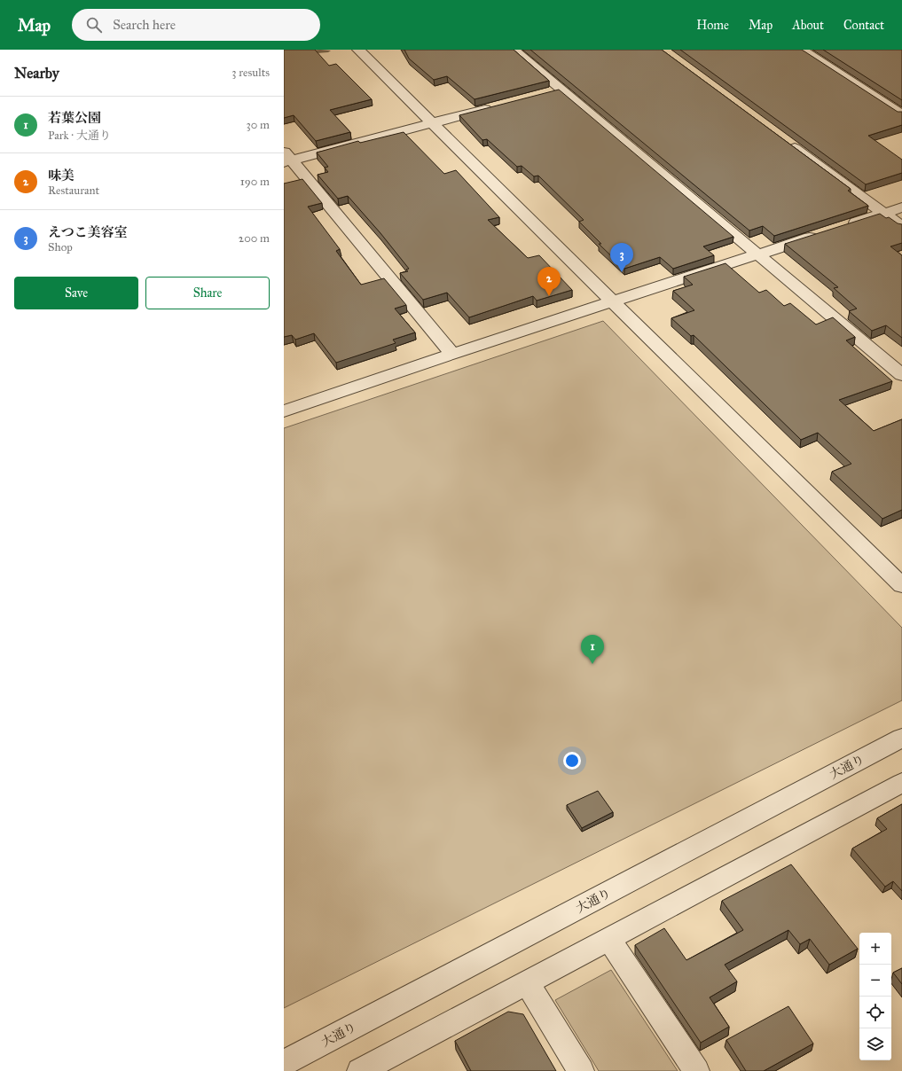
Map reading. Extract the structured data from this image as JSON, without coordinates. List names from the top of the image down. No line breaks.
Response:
{"streets":{"street":["大通り"]},"page":{"header":"Map","search":"Search here","nav":["Home","Map","About","Contact"],"heading":["Nearby","3 results"],"list":[{"mark":"1","name":"若葉公園","note":"Park · 大通り","value":"30 m"},{"mark":"2","name":"味美","note":"Restaurant","value":"190 m"},{"mark":"3","name":"えつこ美容室","note":"Shop","value":"200 m"}],"pins":["3","2","1"],"buttons":["Save","Share"],"map_buttons":["+","−"]}}
